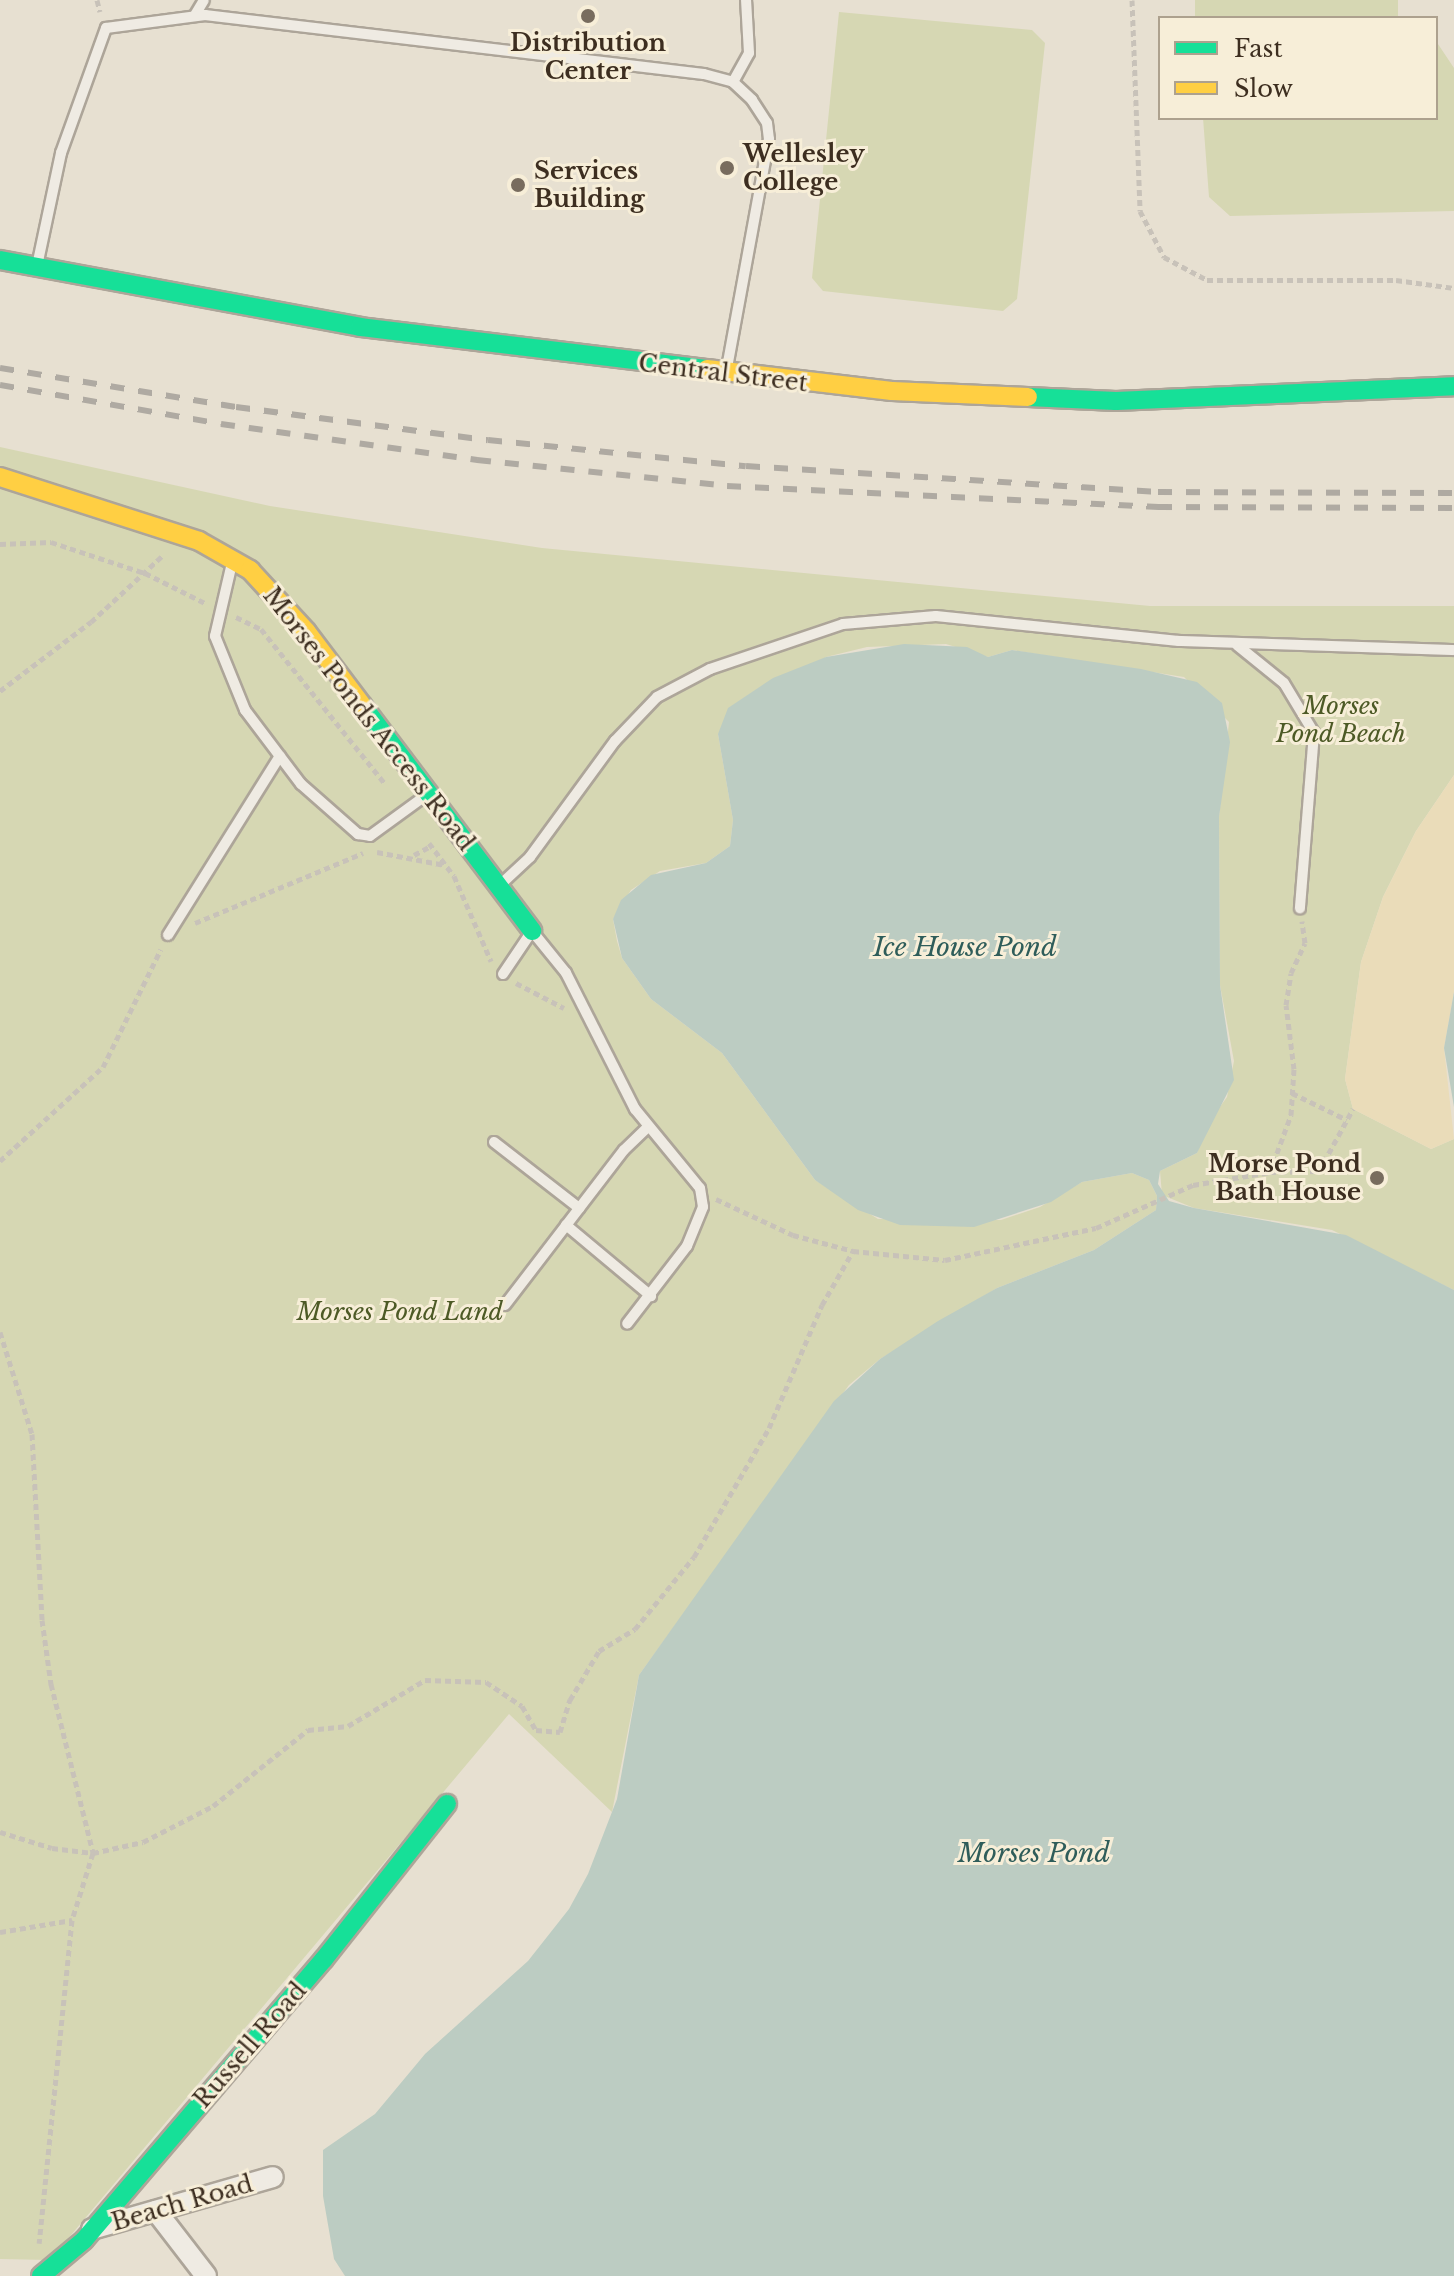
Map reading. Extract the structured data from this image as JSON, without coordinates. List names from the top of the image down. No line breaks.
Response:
{"streets":{"main road":["Central Street","Morses Ponds Access Road","Russell Road"],"street":["Beach Road"]},"crossings":[["Russell Road","Beach Road"]],"water":["Ice House Pond","Morses Pond"],"parks":["Morses Pond Beach","Morses Pond Land"],"places":["Distribution Center","Wellesley College","Services Building","Morse Pond Bath House"],"legend":["Fast","Slow"]}
